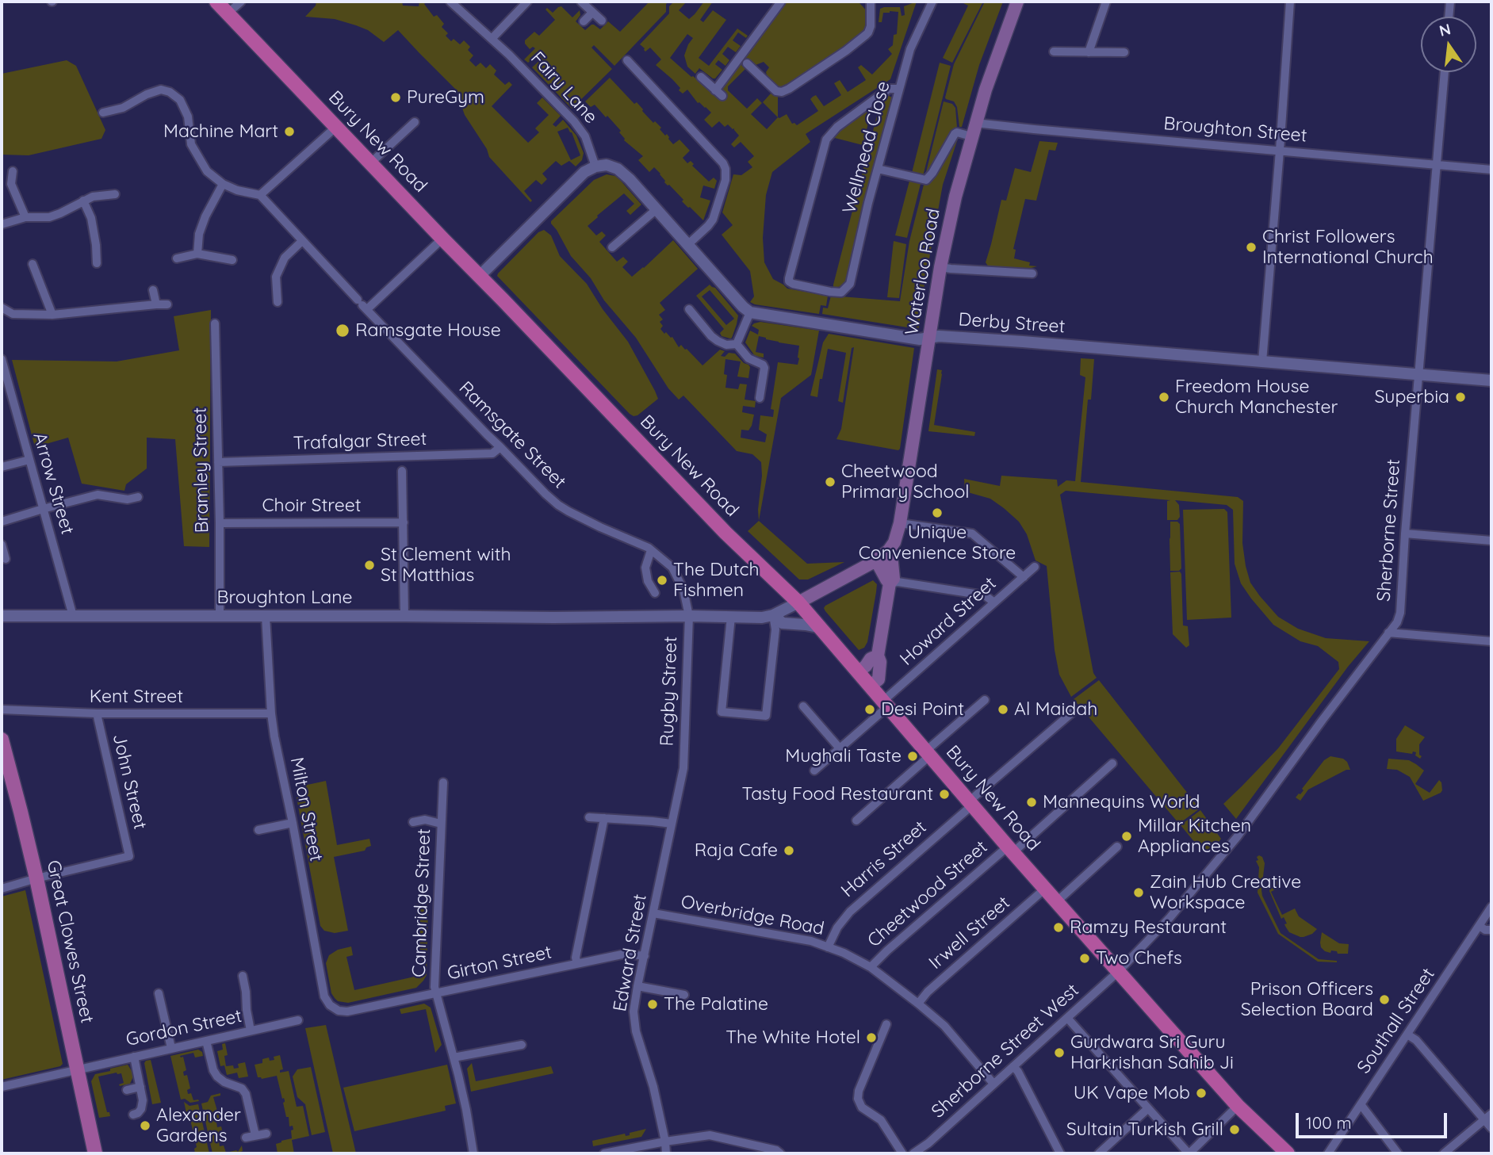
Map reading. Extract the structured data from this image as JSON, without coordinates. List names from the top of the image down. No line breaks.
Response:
{"streets":{"highway":["Bury New Road"],"main road":["Waterloo Road","Great Clowes Street"],"street":["Fairy Lane","Broughton Street","Wellmead Close","Derby Street","Ramsgate Street","Trafalgar Street","Bramley Street","Arrow Street","Choir Street","Sherborne Street","Broughton Lane","Howard Street","Rugby Street","Kent Street","John Street","Milton Street","Harris Street","Cheetwood Street","Cambridge Street","Overbridge Road","Irwell Street","Edward Street","Girton Street","Southall Street","Gordon Street","Sherborne Street West"]},"crossings":[["Broughton Street","Waterloo Road"],["Broughton Street","Sherborne Street"],["Bury New Road","Sherborne Street"],["Bury New Road","Broughton Lane"],["Bury New Road","Howard Street"],["Bury New Road","Harris Street"],["Bury New Road","Cheetwood Street"],["Bury New Road","Irwell Street"],["Bury New Road","Sherborne Street West"],["Waterloo Road","Derby Street"],["Derby Street","Sherborne Street"],["Ramsgate Street","Trafalgar Street"],["Ramsgate Street","Broughton Lane"],["Ramsgate Street","Rugby Street"],["Trafalgar Street","Bramley Street"],["Bramley Street","Choir Street"],["Bramley Street","Broughton Lane"],["Arrow Street","Broughton Lane"],["Sherborne Street","Sherborne Street West"],["Broughton Lane","Rugby Street"],["Broughton Lane","Milton Street"],["Rugby Street","Edward Street"],["Kent Street","John Street"],["Kent Street","Milton Street"],["John Street","Great Clowes Street"],["Milton Street","Girton Street"],["Harris Street","Overbridge Road"],["Cheetwood Street","Overbridge Road"],["Cambridge Street","Girton Street"],["Overbridge Road","Irwell Street"],["Overbridge Road","Edward Street"],["Overbridge Road","Sherborne Street West"],["Great Clowes Street","Gordon Street"],["Edward Street","Girton Street"]],"places":["PureGym","Machine Mart","Christ Followers International Church","Ramsgate House","Freedom House Church Manchester","Superbia","Cheetwood Primary School","Unique Convenience Store","St Clement with St Matthias","The Dutch Fishmen","Desi Point","Al Maidah","Mughali Taste","Tasty Food Restaurant","Mannequins World","Millar Kitchen Appliances","Raja Cafe","Zain Hub Creative Workspace","Ramzy Restaurant","Two Chefs","Prison Officers Selection Board","The Palatine","The White Hotel","Gurdwara Sri Guru Harkrishan Sahib Ji","UK Vape Mob","Alexander Gardens","Sultain Turkish Grill"],"scale_bar":"100 m","north":"top"}
